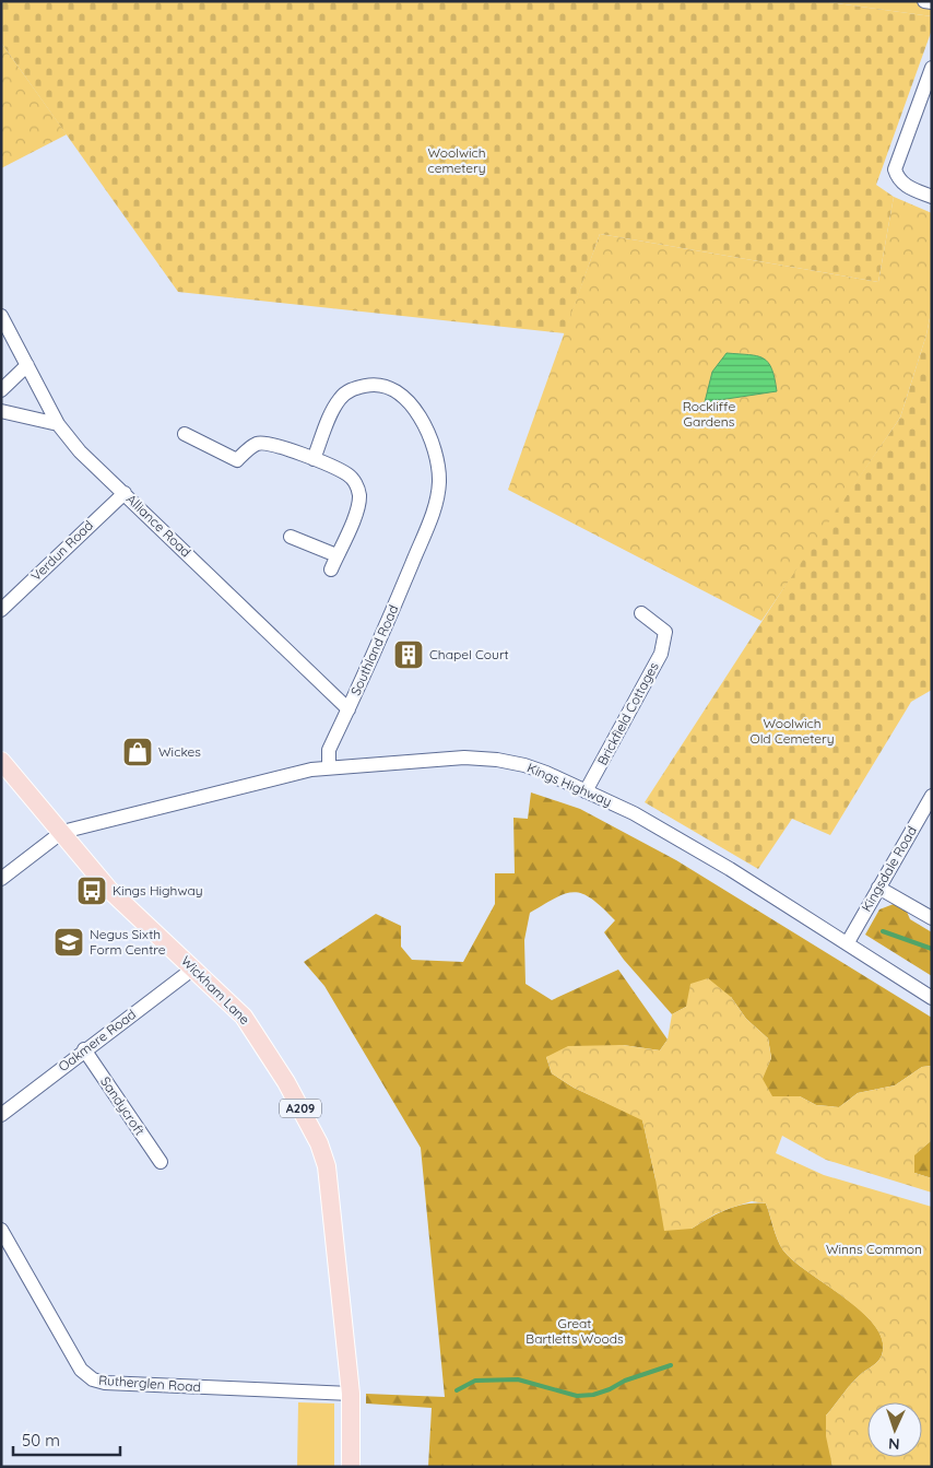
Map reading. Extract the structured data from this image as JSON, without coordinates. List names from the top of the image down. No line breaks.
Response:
{"streets":{"main road":["Wickham Lane","A209"],"street":["Alliance Road","Verdun Road","Southland Road","Brickfield Cottages","Kings Highway","Kingsdale Road","Oakmere Road","Sandycroft","Rutherglen Road"]},"crossings":[["Alliance Road","Verdun Road"],["Alliance Road","Southland Road"],["Southland Road","Kings Highway"],["Brickfield Cottages","Kings Highway"],["Kings Highway","Kingsdale Road"],["Kings Highway","Wickham Lane"],["Wickham Lane","Oakmere Road"],["Wickham Lane","Rutherglen Road"],["Oakmere Road","Sandycroft"]],"parks":["Woolwich cemetery","Rockliffe Gardens","Woolwich Old Cemetery","Winns Common","Great Bartletts Woods"],"places":{"building":["Chapel Court"],"shop":["Wickes"],"bus stop":["Kings Highway"],"school or university":["Negus Sixth Form Centre"]},"scale_bar":"50 m","north":"bottom"}
